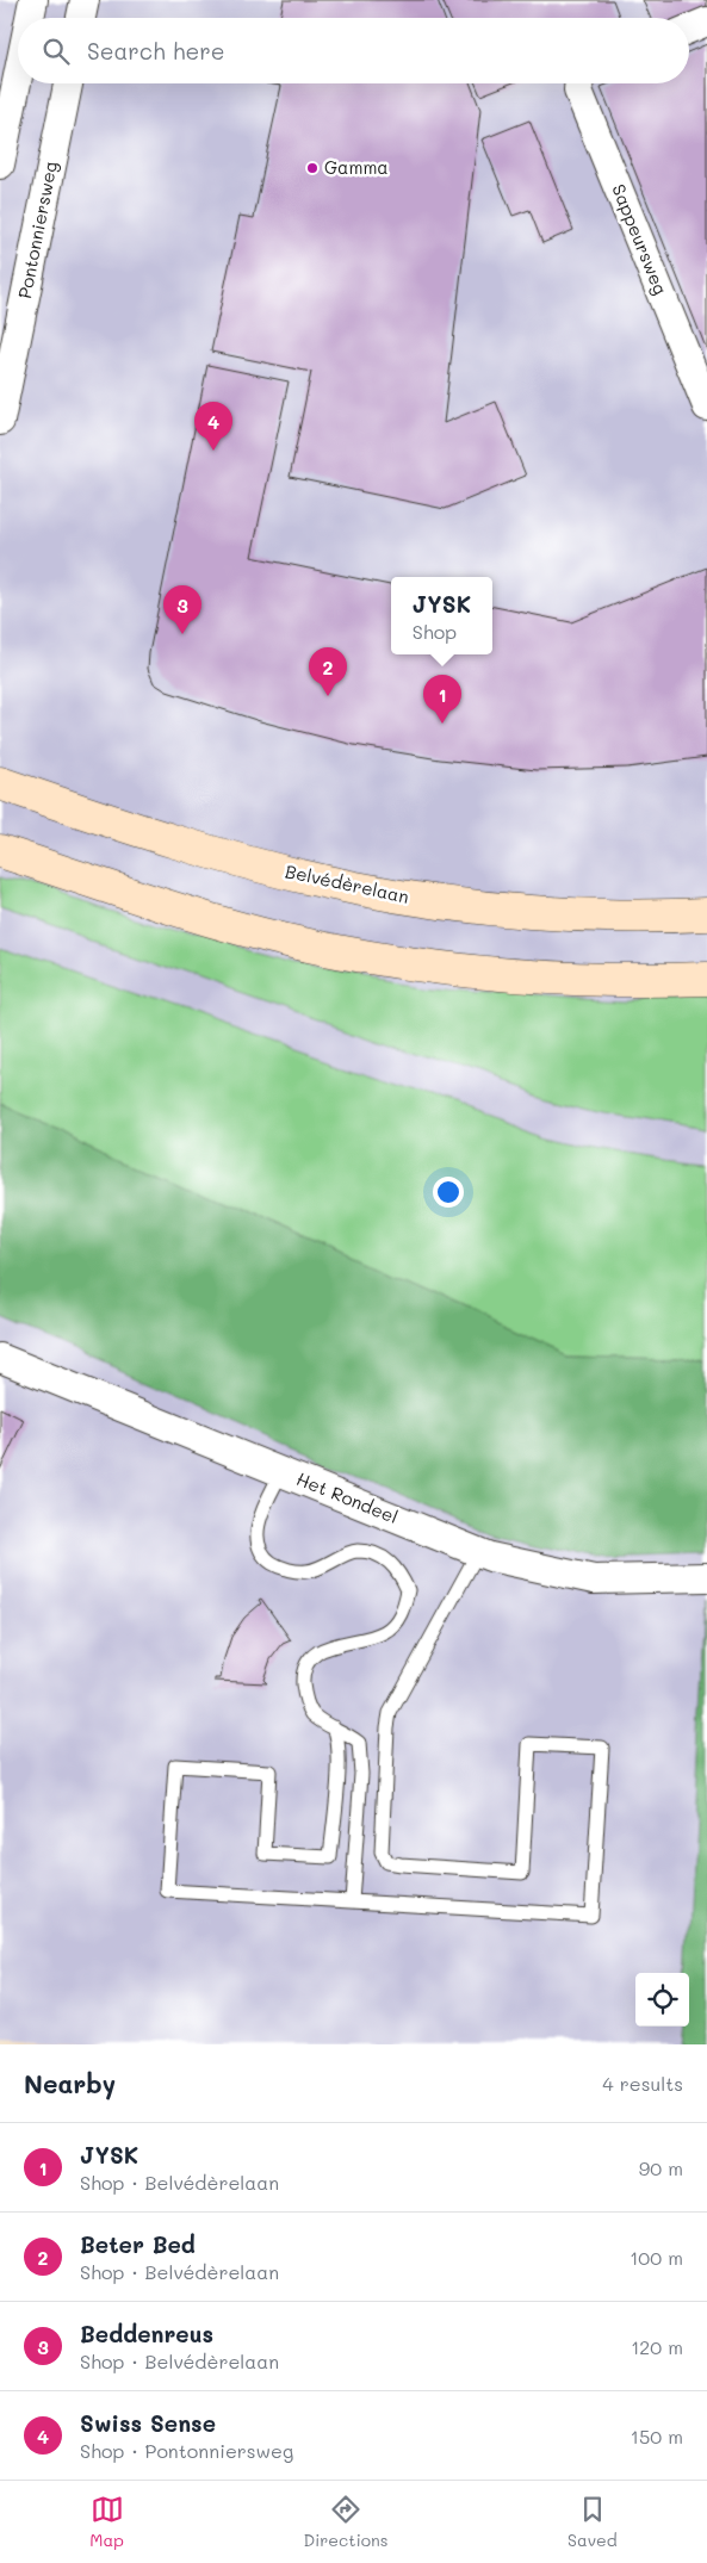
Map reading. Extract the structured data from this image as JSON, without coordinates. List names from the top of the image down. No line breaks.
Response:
{"streets":{"main road":["Belvédèrelaan"],"street":["Pontonniersweg","Sappeursweg","Het Rondeel"]},"places":["Gamma"],"page":{"search":"Search here","pins":["4","3","2","1"],"popup":["JYSK","Shop"],"heading":["Nearby","4 results"],"list":[{"mark":"1","name":"JYSK","note":"Shop · Belvédèrelaan","value":"90 m"},{"mark":"2","name":"Beter Bed","note":"Shop · Belvédèrelaan","value":"100 m"},{"mark":"3","name":"Beddenreus","note":"Shop · Belvédèrelaan","value":"120 m"},{"mark":"4","name":"Swiss Sense","note":"Shop · Pontonniersweg","value":"150 m"}],"nav":["Map","Directions","Saved"]}}
